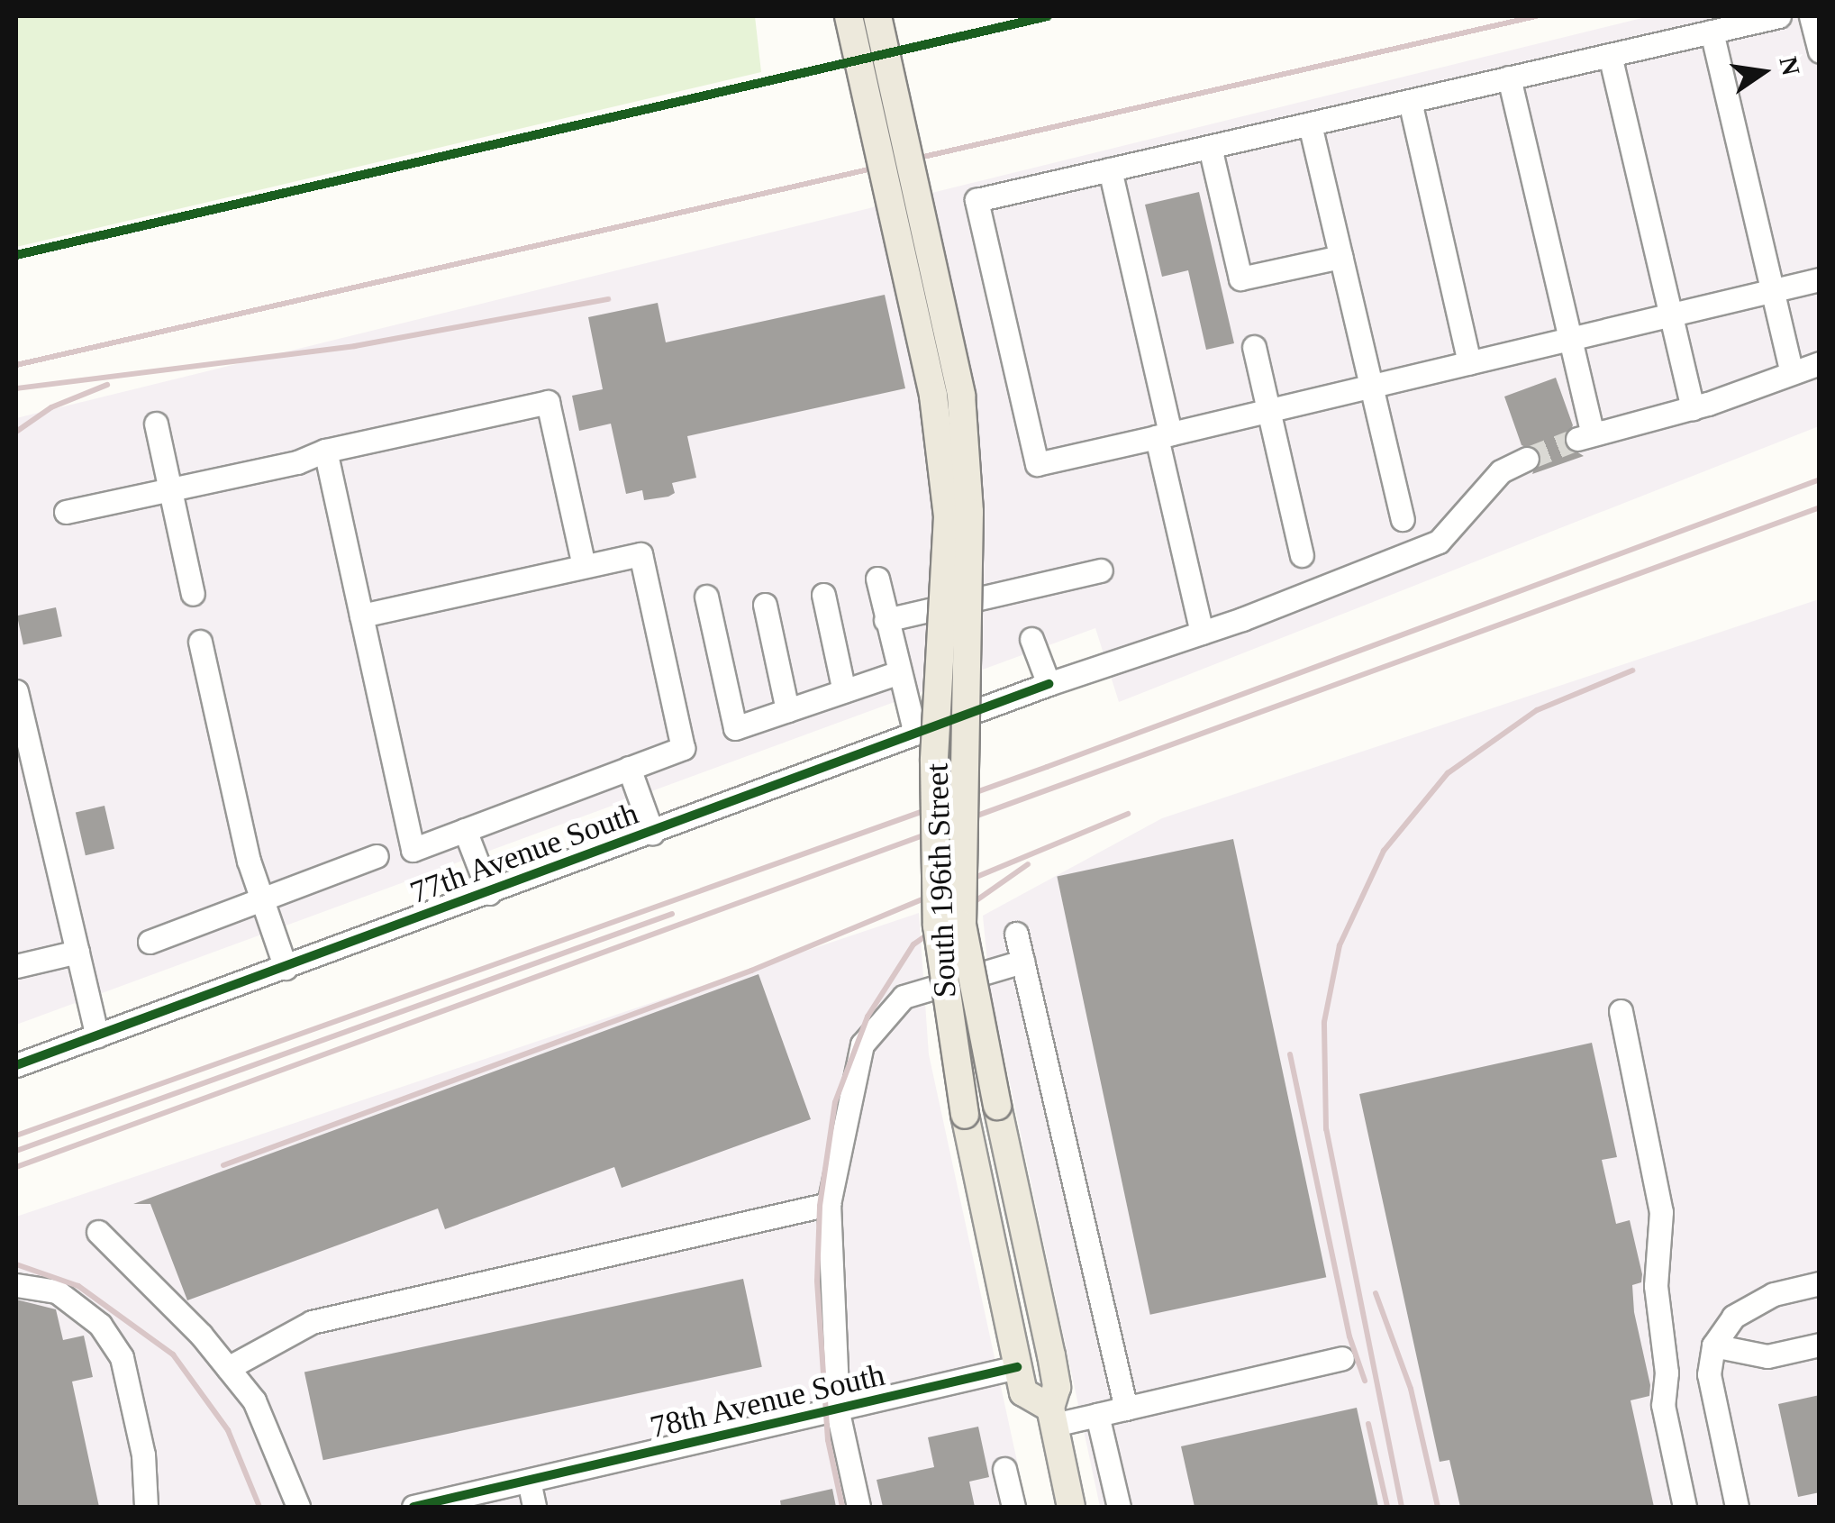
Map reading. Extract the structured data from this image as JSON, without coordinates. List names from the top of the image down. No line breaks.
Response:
{"streets":{"main road":["South 196th Street"],"street":["77th Avenue South","78th Avenue South"]},"crossings":[["South 196th Street","78th Avenue South"]],"north":"right"}
